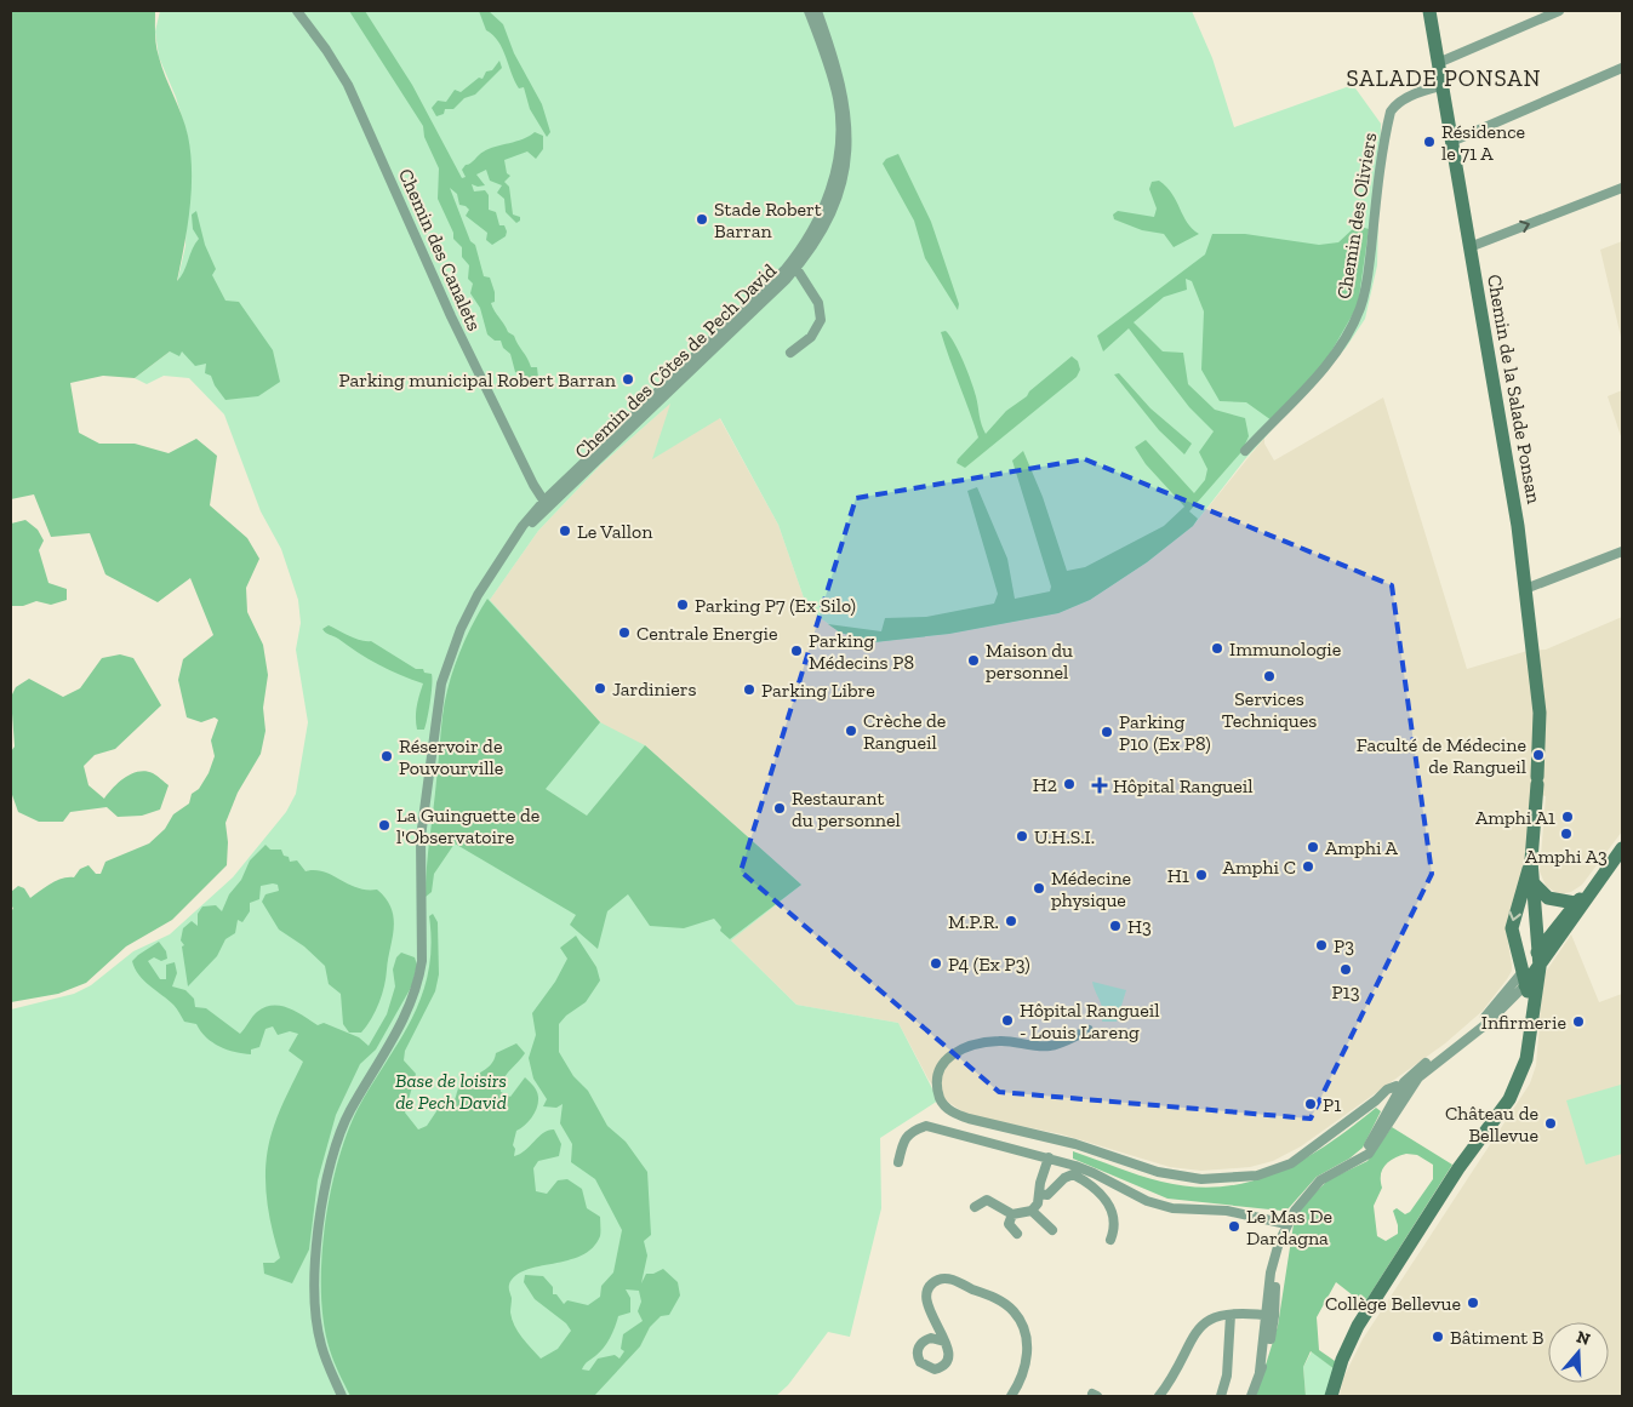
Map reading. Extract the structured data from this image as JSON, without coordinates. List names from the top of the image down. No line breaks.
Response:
{"streets":{"street":["Chemin des Oliviers","Chemin des Canalets","Chemin des Côtes de Pech David","Chemin de la Salade Ponsan"]},"crossings":[["Chemin des Oliviers","Chemin de la Salade Ponsan"],["Chemin des Canalets","Chemin des Côtes de Pech David"]],"districts":["SALADE PONSAN"],"parks":["Base de loisirs de Pech David"],"places":{"other":["Résidence le 71 A","Stade Robert Barran","Parking municipal Robert Barran","Le Vallon","Parking P7 (Ex Silo)","Centrale Energie","Immunologie","Parking Médecins P8","Maison du personnel","Services Techniques","Jardiniers","Parking Libre","Crèche de Rangueil","Parking P10 (Ex P8)","Faculté de Médecine de Rangueil","Réservoir de Pouvourville","H2","Restaurant du personnel","Amphi A1","La Guinguette de l'Observatoire","Amphi A3","U.H.S.I.","Amphi A","Amphi C","H1","Médecine physique","M.P.R.","H3","P3","P4 (Ex P3)","P13","Hôpital Rangueil - Louis Lareng","Infirmerie","P1","Château de Bellevue","Le Mas De Dardagna","Collège Bellevue","Bâtiment B"],"health":["Hôpital Rangueil"]},"north":"top"}
